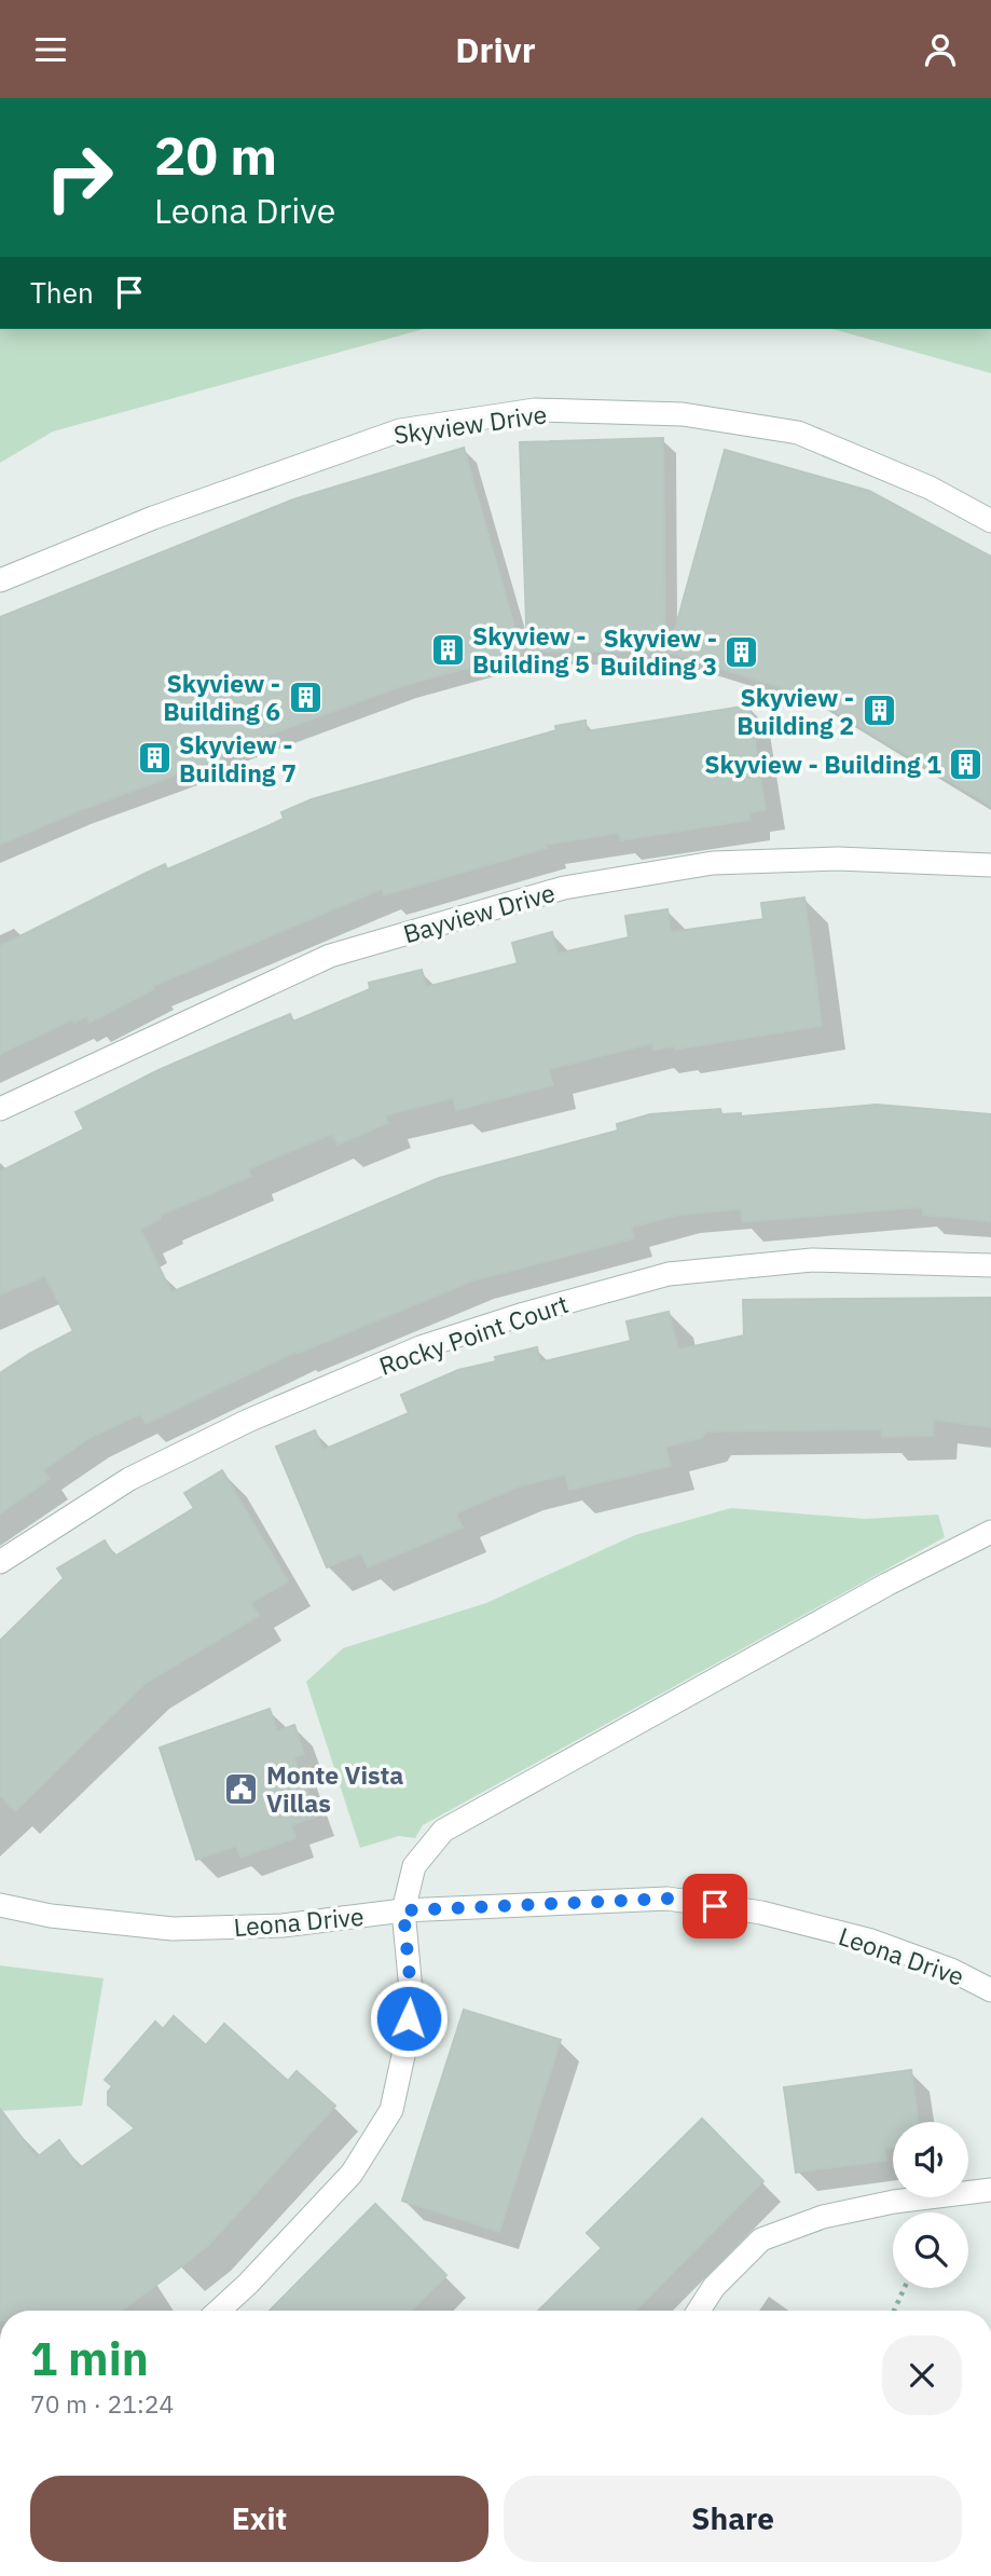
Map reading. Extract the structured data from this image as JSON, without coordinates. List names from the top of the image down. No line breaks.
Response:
{"streets":{"street":["Skyview Drive","Bayview Drive","Rocky Point Court","Leona Drive"]},"places":{"building":["Skyview - Building 5","Skyview - Building 3","Skyview - Building 6","Skyview - Building 2","Skyview - Building 7","Skyview - Building 1"],"public building":["Monte Vista Villas"]},"page":{"header":"Drivr","turn":["20 m","Leona Drive"],"then":"Then","heading":["1 min","70 m · 21:24"],"buttons":["Exit","Share"]}}
